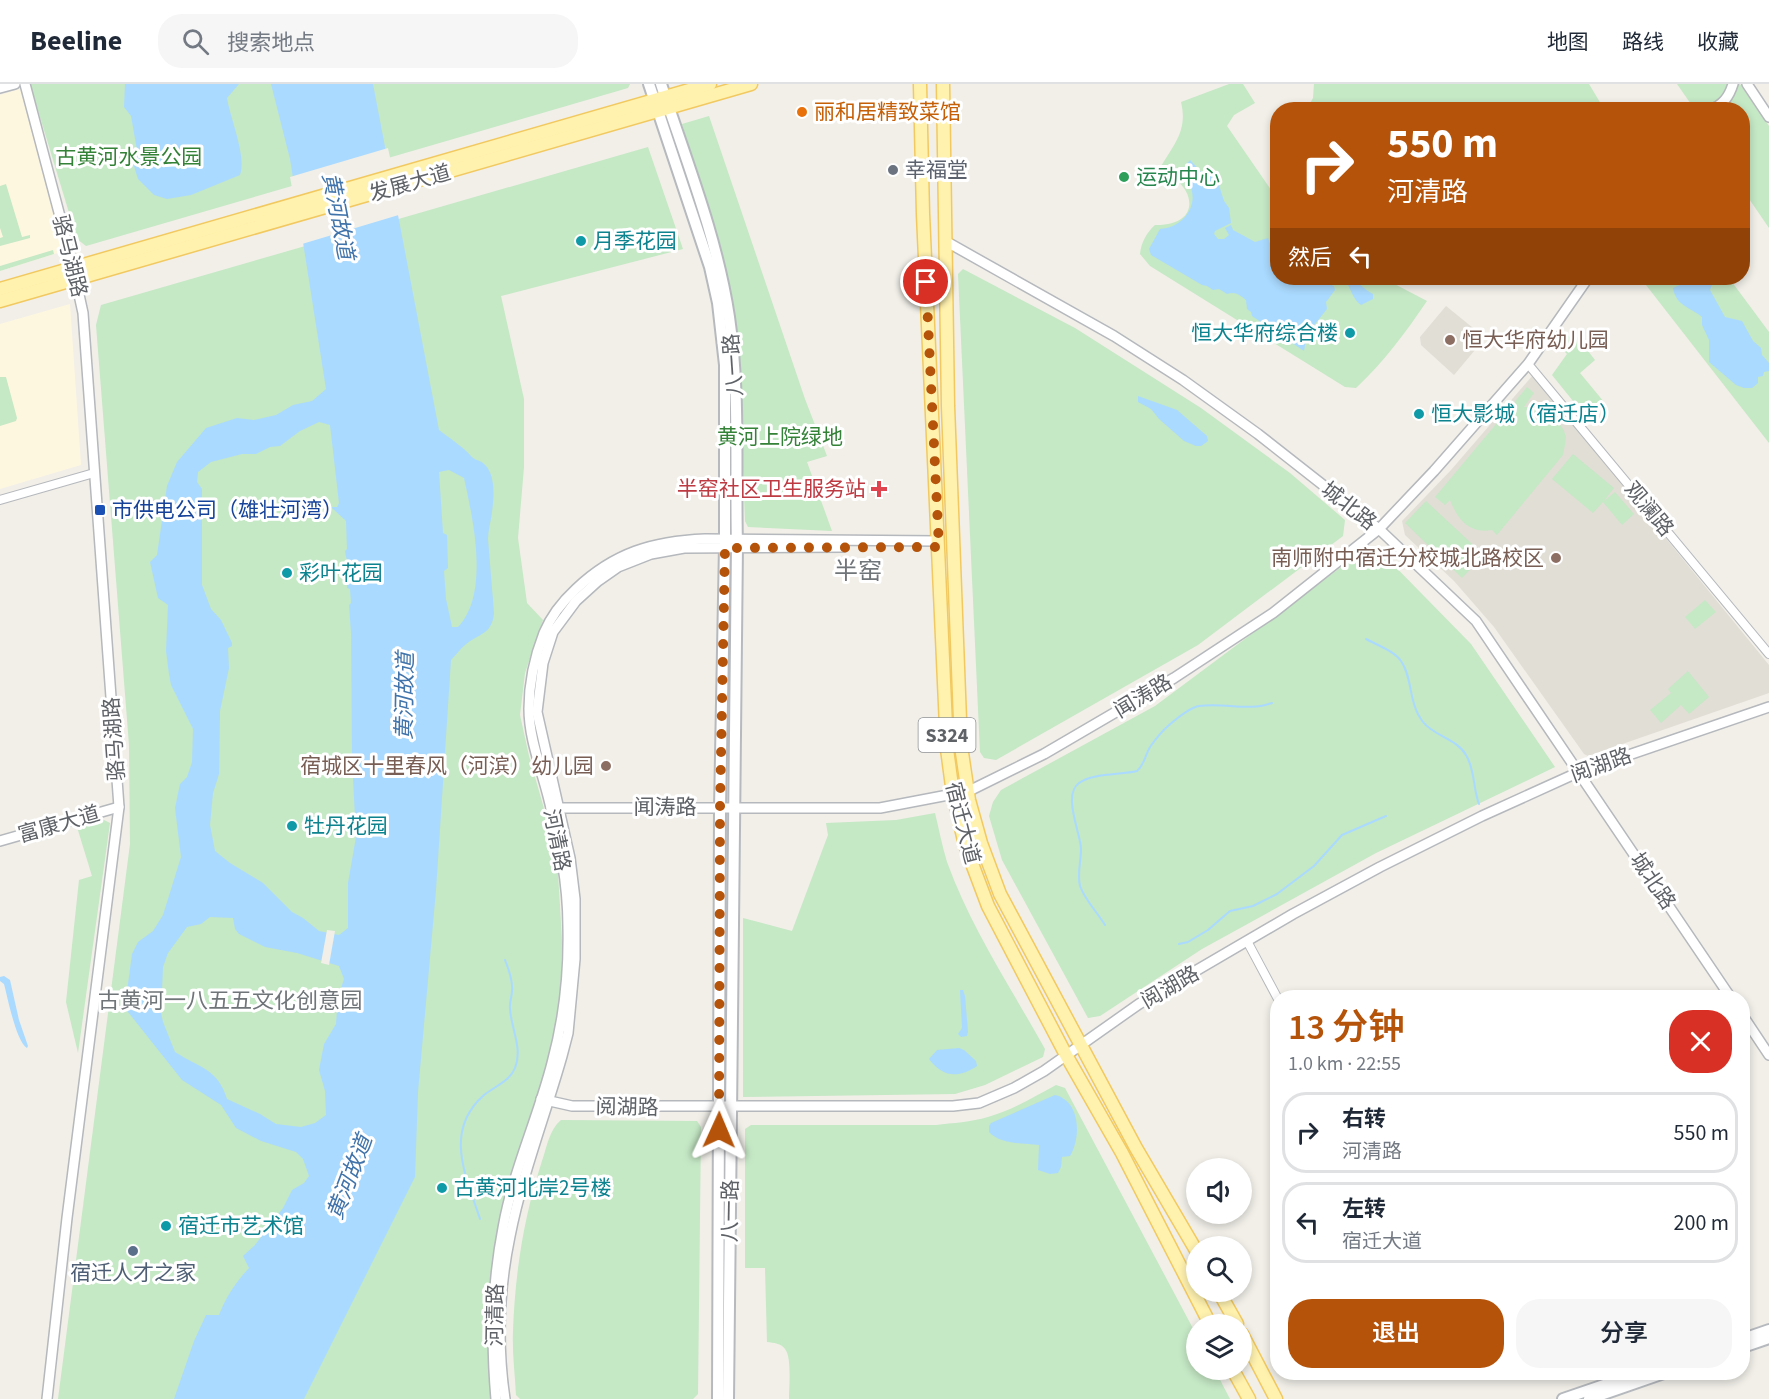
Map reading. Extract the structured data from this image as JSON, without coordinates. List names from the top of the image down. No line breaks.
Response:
{"streets":{"main road":["发展大道","八一路","S324","宿迁大道"],"street":["骆马湖路","城北路","观澜路","闻涛路","阅湖路","富康大道","河清路"]},"crossings":[["发展大道","骆马湖路"],["发展大道","八一路"],["骆马湖路","富康大道"],["八一路","闻涛路"],["八一路","阅湖路"],["八一路","河清路"],["城北路","闻涛路"],["城北路","阅湖路"],["城北路","宿迁大道"],["观澜路","闻涛路"],["闻涛路","宿迁大道"],["闻涛路","河清路"],["阅湖路","宿迁大道"],["阅湖路","河清路"],["宿迁大道","河清路"]],"districts":["半窑","古黄河一八五五文化创意园"],"water":["黄河故道"],"parks":["古黄河水景公园","黄河上院绿地"],"places":{"other":["丽和居精致菜馆","幸福堂","运动中心","月季花园","恒大华府综合楼","恒大华府幼儿园","恒大影城（宿迁店）","南师附中宿迁分校城北路校区","彩叶花园","宿城区十里春风（河滨）幼儿园","牡丹花园","古黄河北岸2号楼","宿迁市艺术馆","宿迁人才之家"],"health":["半窑社区卫生服务站"],"transit":["市供电公司（雄壮河湾）"]},"page":{"header":"Beeline","search":"搜索地点","nav":["地图","路线","收藏"],"turn":["550 m","河清路"],"then":"然后","heading":["13 分钟","1.0 km · 22:55"],"list":[{"name":"右转","note":"河清路","value":"550 m"},{"name":"左转","note":"宿迁大道","value":"200 m"}],"buttons":["退出","分享"]}}
